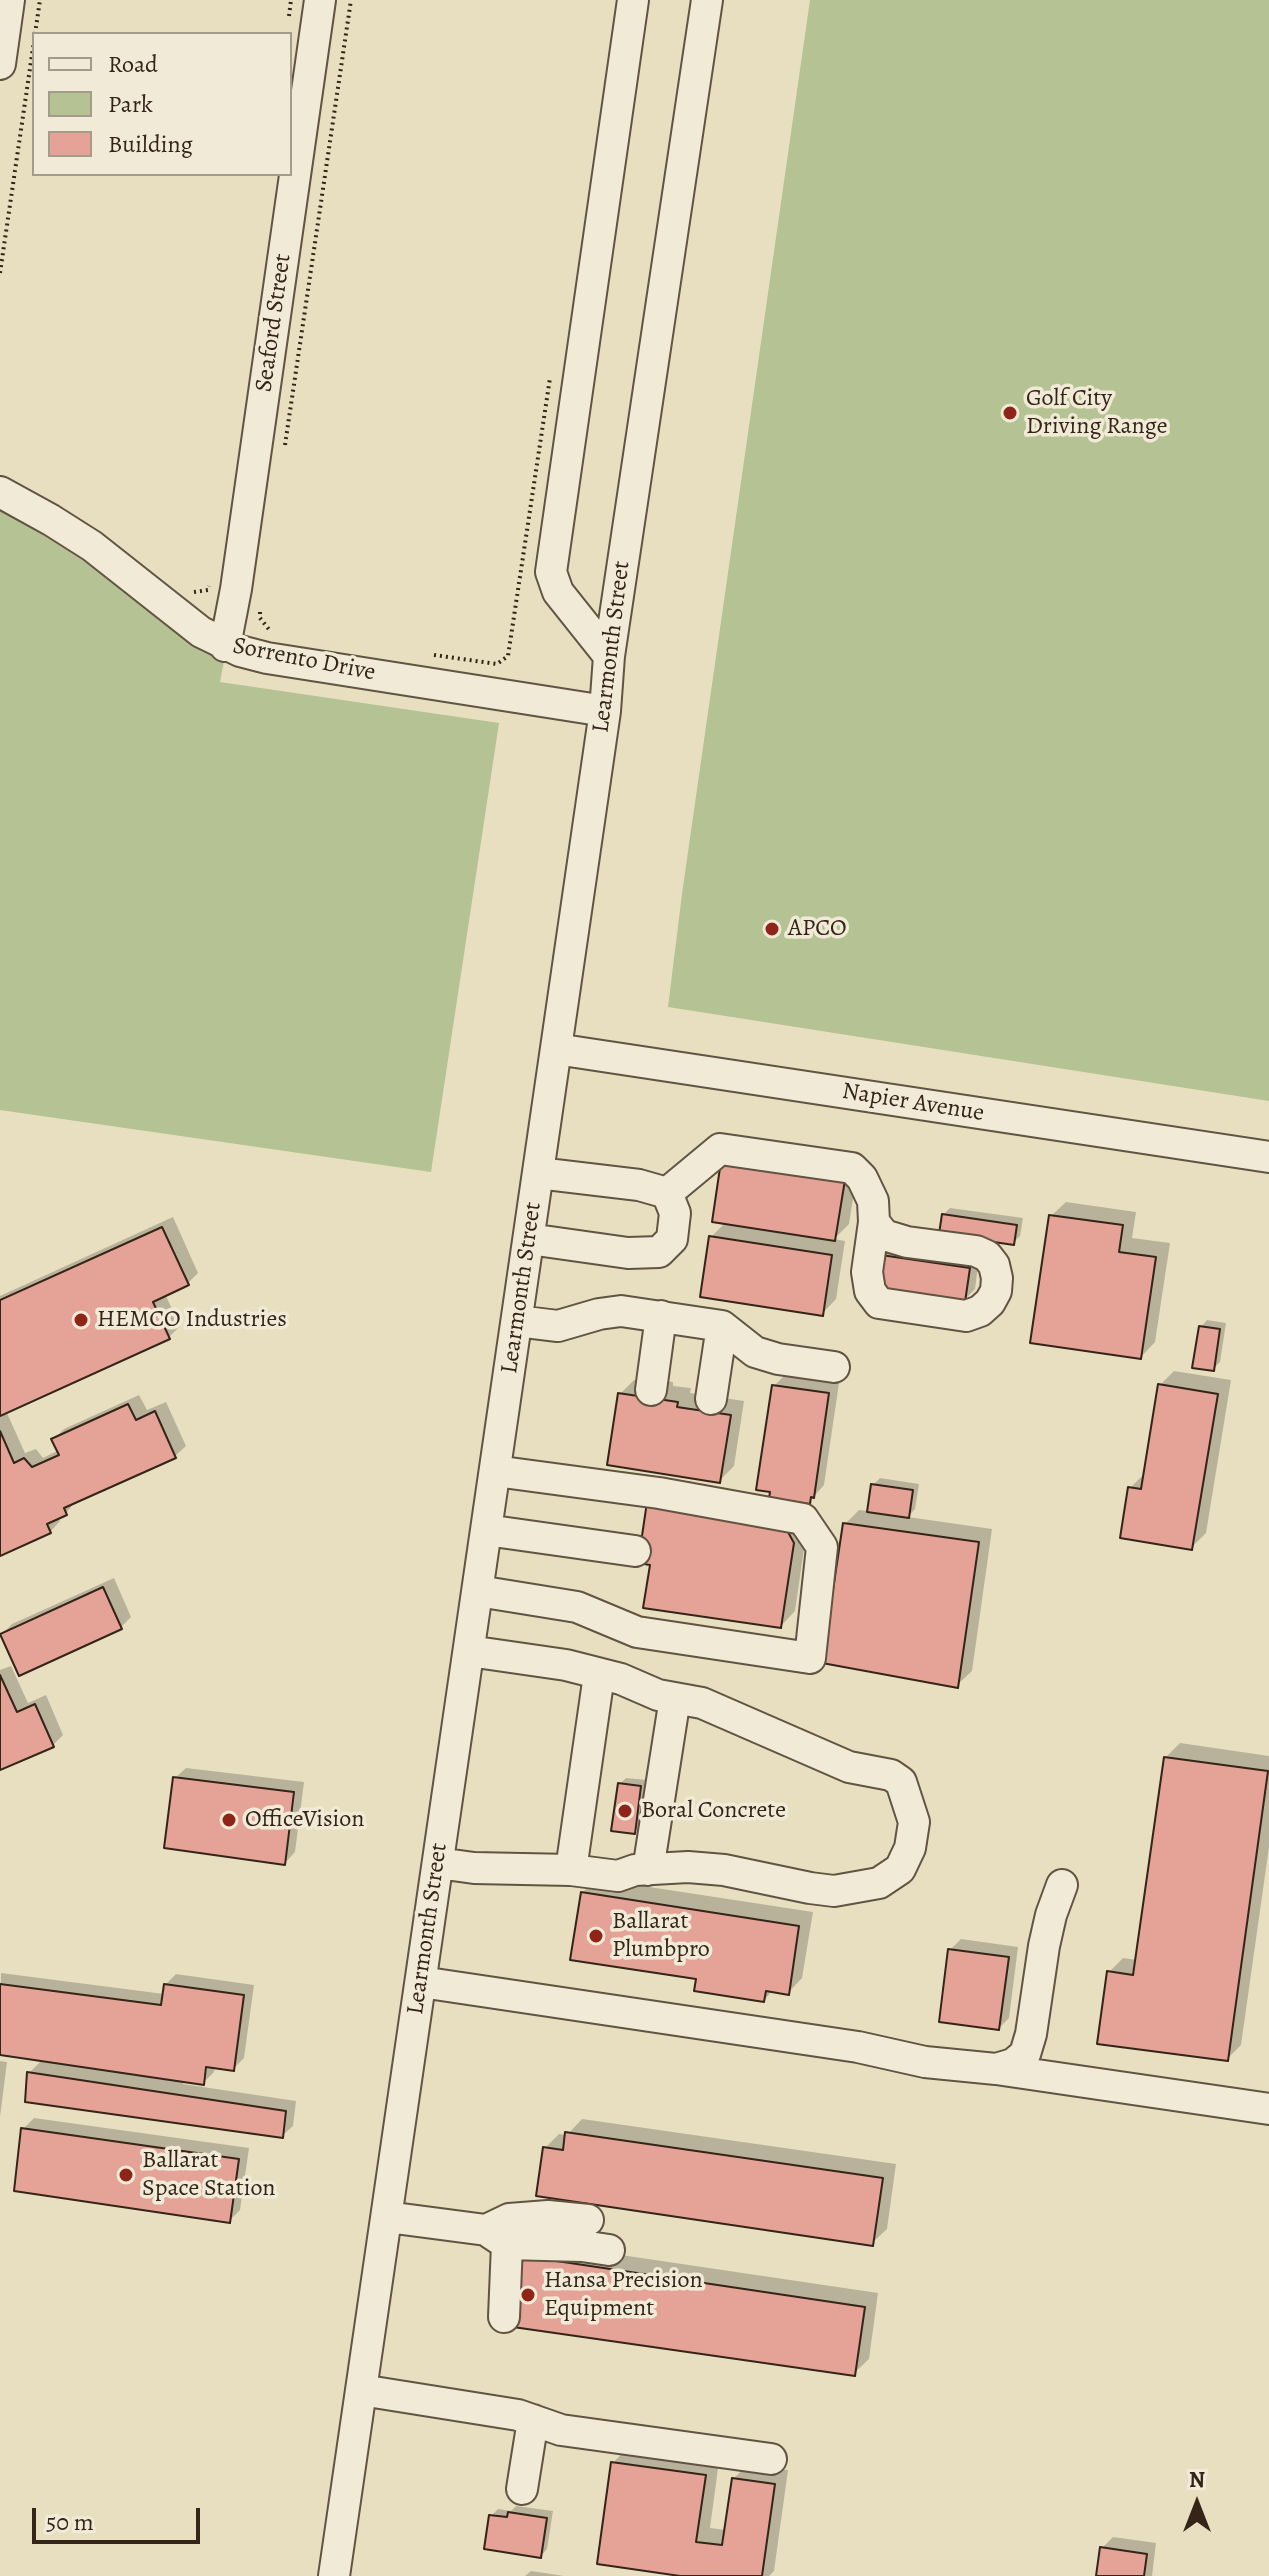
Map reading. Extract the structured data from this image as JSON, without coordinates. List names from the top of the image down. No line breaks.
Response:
{"streets":{"street":["Seaford Street","Learmonth Street","Sorrento Drive","Napier Avenue"]},"crossings":[["Seaford Street","Sorrento Drive"],["Learmonth Street","Sorrento Drive"],["Learmonth Street","Napier Avenue"]],"places":["Golf City Driving Range","APCO","HEMCO Industries","Boral Concrete","OfficeVision","Ballarat Plumbpro","Ballarat Space Station","Hansa Precision Equipment"],"legend":["Road","Park","Building"],"scale_bar":"50 m","north":"top"}
